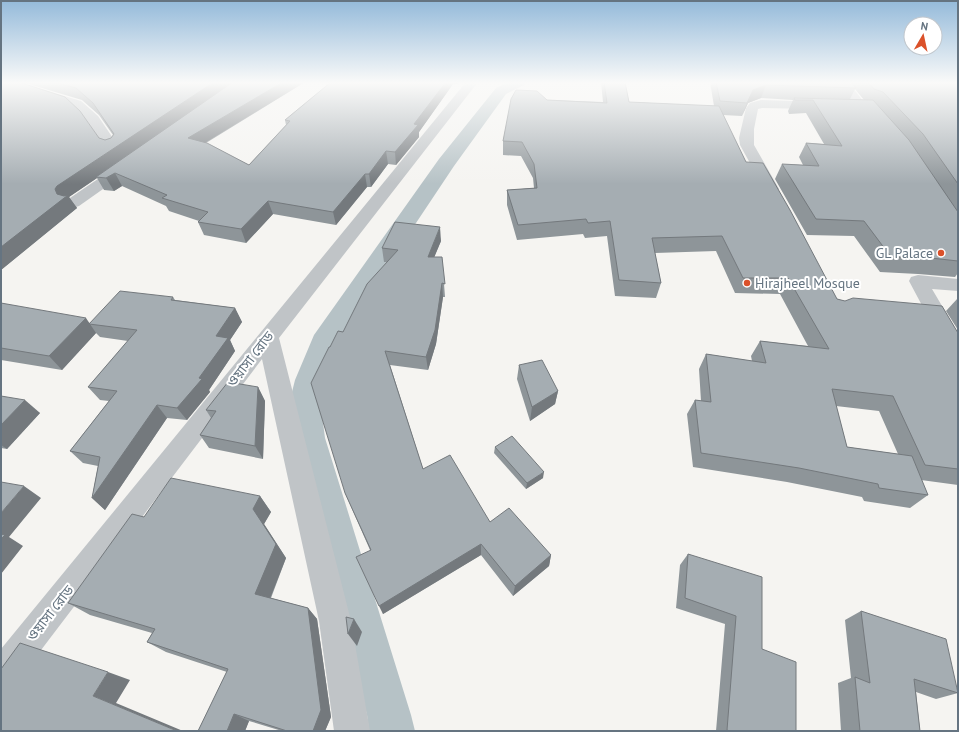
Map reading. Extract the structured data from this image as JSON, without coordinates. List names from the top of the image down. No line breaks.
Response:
{"streets":{"street":["ওয়াসা রোড"]},"places":["GL Palace","Hirajheel Mosque"],"north":"top"}
